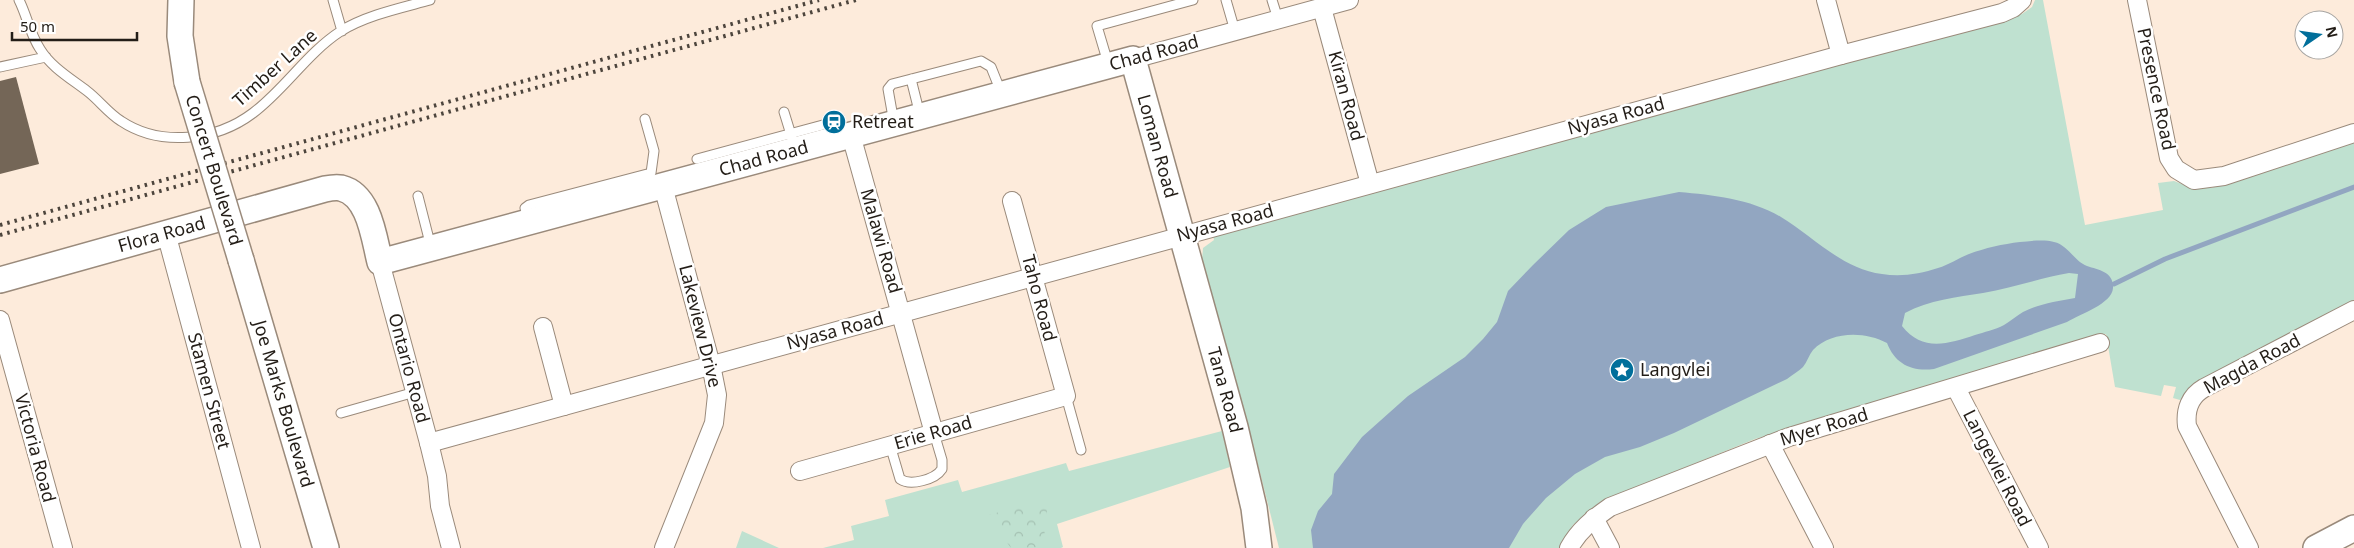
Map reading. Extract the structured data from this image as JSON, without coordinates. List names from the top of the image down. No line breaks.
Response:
{"streets":{"street":["Chad Road","Presence Road","Kiran Road","Nyasa Road","Loman Road","Concert Boulevard","Flora Road","Malawi Road","Taho Road","Lakeview Drive","Magda Road","Ontario Road","Stamen Street","Tana Road","Joe Marks Boulevard","Myer Road","Erie Road","Victoria Road","Langevlei Road"],"lane":["Timber Lane"]},"crossings":[["Chad Road","Kiran Road"],["Chad Road","Loman Road"],["Chad Road","Malawi Road"],["Chad Road","Lakeview Drive"],["Chad Road","Ontario Road"],["Kiran Road","Nyasa Road"],["Nyasa Road","Loman Road"],["Nyasa Road","Malawi Road"],["Nyasa Road","Taho Road"],["Nyasa Road","Lakeview Drive"],["Nyasa Road","Ontario Road"],["Nyasa Road","Tana Road"],["Loman Road","Tana Road"],["Concert Boulevard","Joe Marks Boulevard"],["Flora Road","Ontario Road"],["Flora Road","Stamen Street"],["Malawi Road","Erie Road"],["Taho Road","Erie Road"],["Myer Road","Langevlei Road"]],"places":{"station":["Retreat"],"place":["Langvlei"]},"scale_bar":"50 m","north":"right"}
